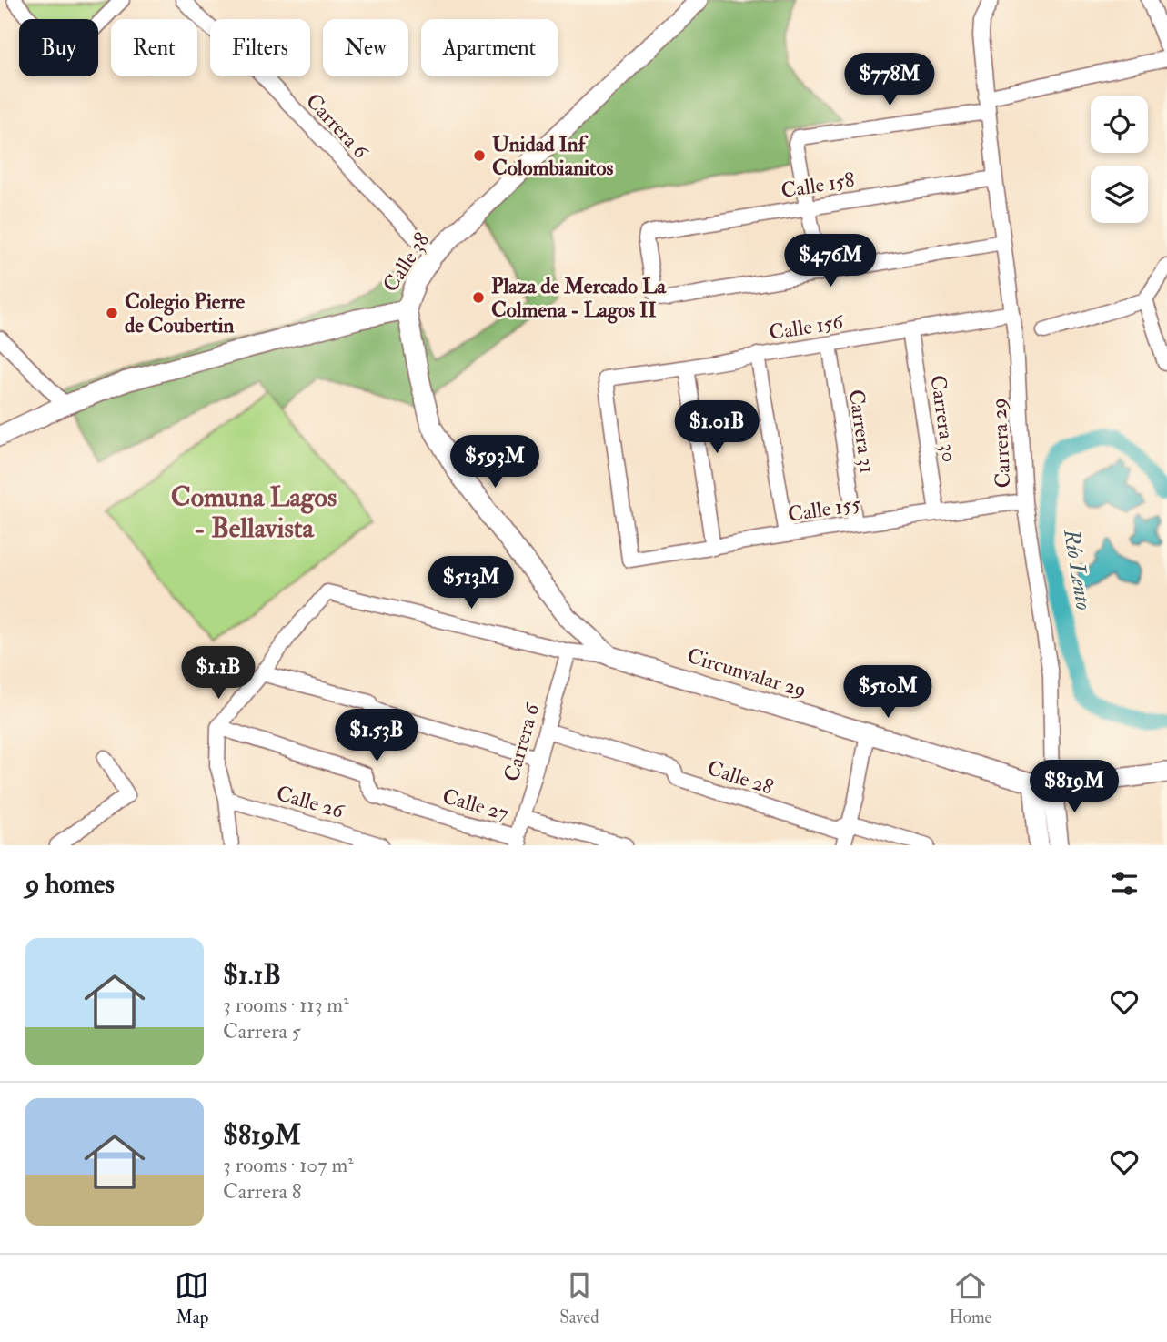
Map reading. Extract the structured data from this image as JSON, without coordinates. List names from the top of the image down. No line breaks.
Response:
{"streets":{"street":["Carrera 6","Calle 158","Calle 38","Calle 156","Carrera 30","Carrera 31","Carrera 29","Calle 155","Circunvalar 29","Calle 28","Calle 26","Calle 27"]},"crossings":[["Carrera 6","Calle 38"],["Carrera 6","Calle 28"],["Carrera 6","Calle 27"],["Calle 158","Carrera 29"],["Calle 156","Carrera 30"],["Calle 156","Carrera 31"],["Calle 156","Carrera 29"],["Calle 156","Calle 155"],["Carrera 30","Calle 155"],["Carrera 31","Calle 155"],["Carrera 29","Calle 155"],["Carrera 29","Circunvalar 29"]],"districts":["Comuna Lagos - Bellavista"],"water":["Río Lento"],"places":["Unidad Inf Colombianitos","Plaza de Mercado La Colmena - Lagos II","Colegio Pierre de Coubertin"],"page":{"chip":["Buy","Rent","Filters","New","Apartment"],"price":["$778M","$476M","$1.01B","$593M","$513M","$1.1B","$510M","$1.53B","$819M"],"heading":"9 homes","list":[{"name":"$1.1B","note":"3 rooms · 113 m² · Carrera 5"},{"name":"$819M","note":"3 rooms · 107 m² · Carrera 8"}],"tabs":["Map","Saved","Home"]}}
